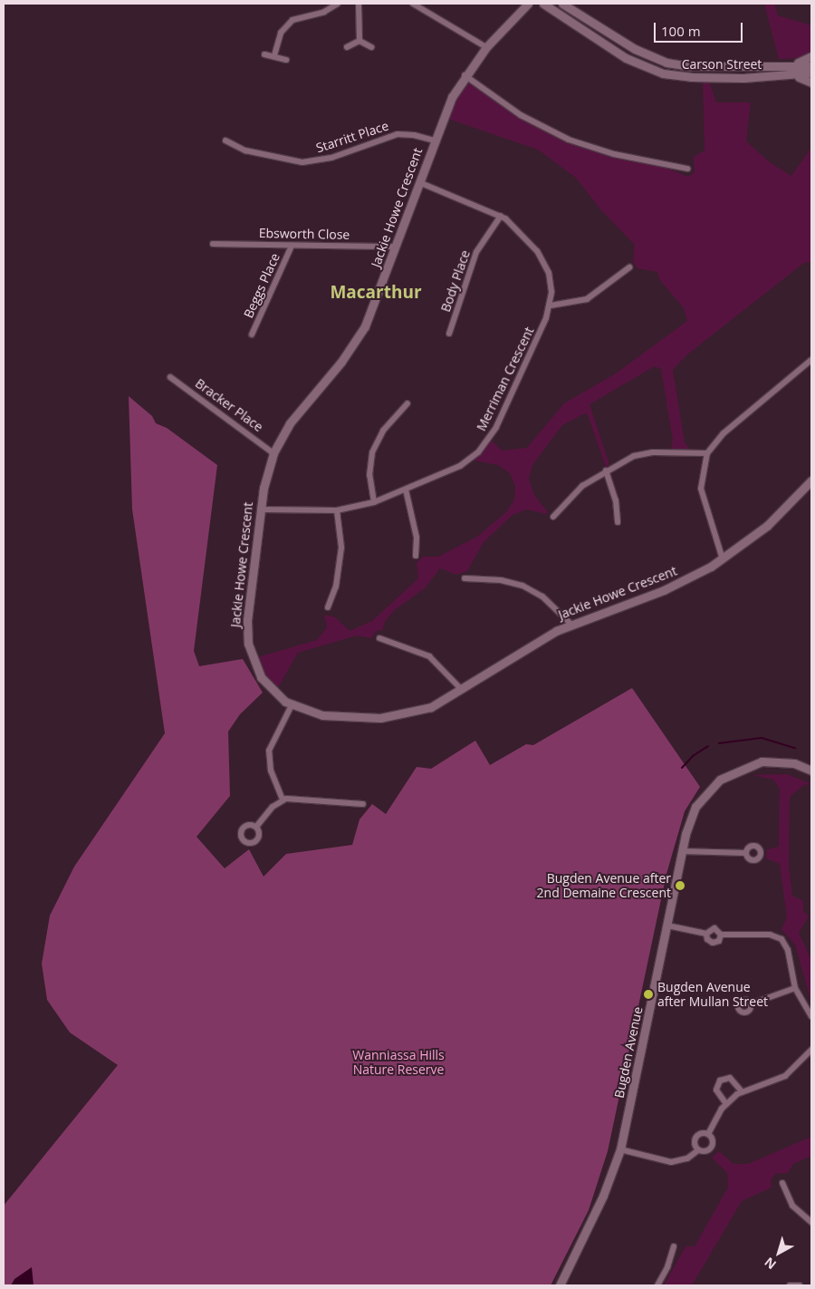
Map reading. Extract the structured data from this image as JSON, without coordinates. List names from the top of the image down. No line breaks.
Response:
{"streets":{"street":["Carson Street","Starritt Place","Jackie Howe Crescent","Ebsworth Close","Body Place","Beggs Place","Merriman Crescent","Bracker Place","Bugden Avenue"]},"crossings":[["Starritt Place","Jackie Howe Crescent"],["Jackie Howe Crescent","Ebsworth Close"],["Jackie Howe Crescent","Merriman Crescent"],["Jackie Howe Crescent","Bracker Place"],["Ebsworth Close","Beggs Place"],["Body Place","Merriman Crescent"]],"districts":["Macarthur"],"parks":["Wanniassa Hills Nature Reserve"],"places":["Bugden Avenue after 2nd Demaine Crescent","Bugden Avenue after Mullan Street"],"scale_bar":"100 m","north":"bottom left"}
